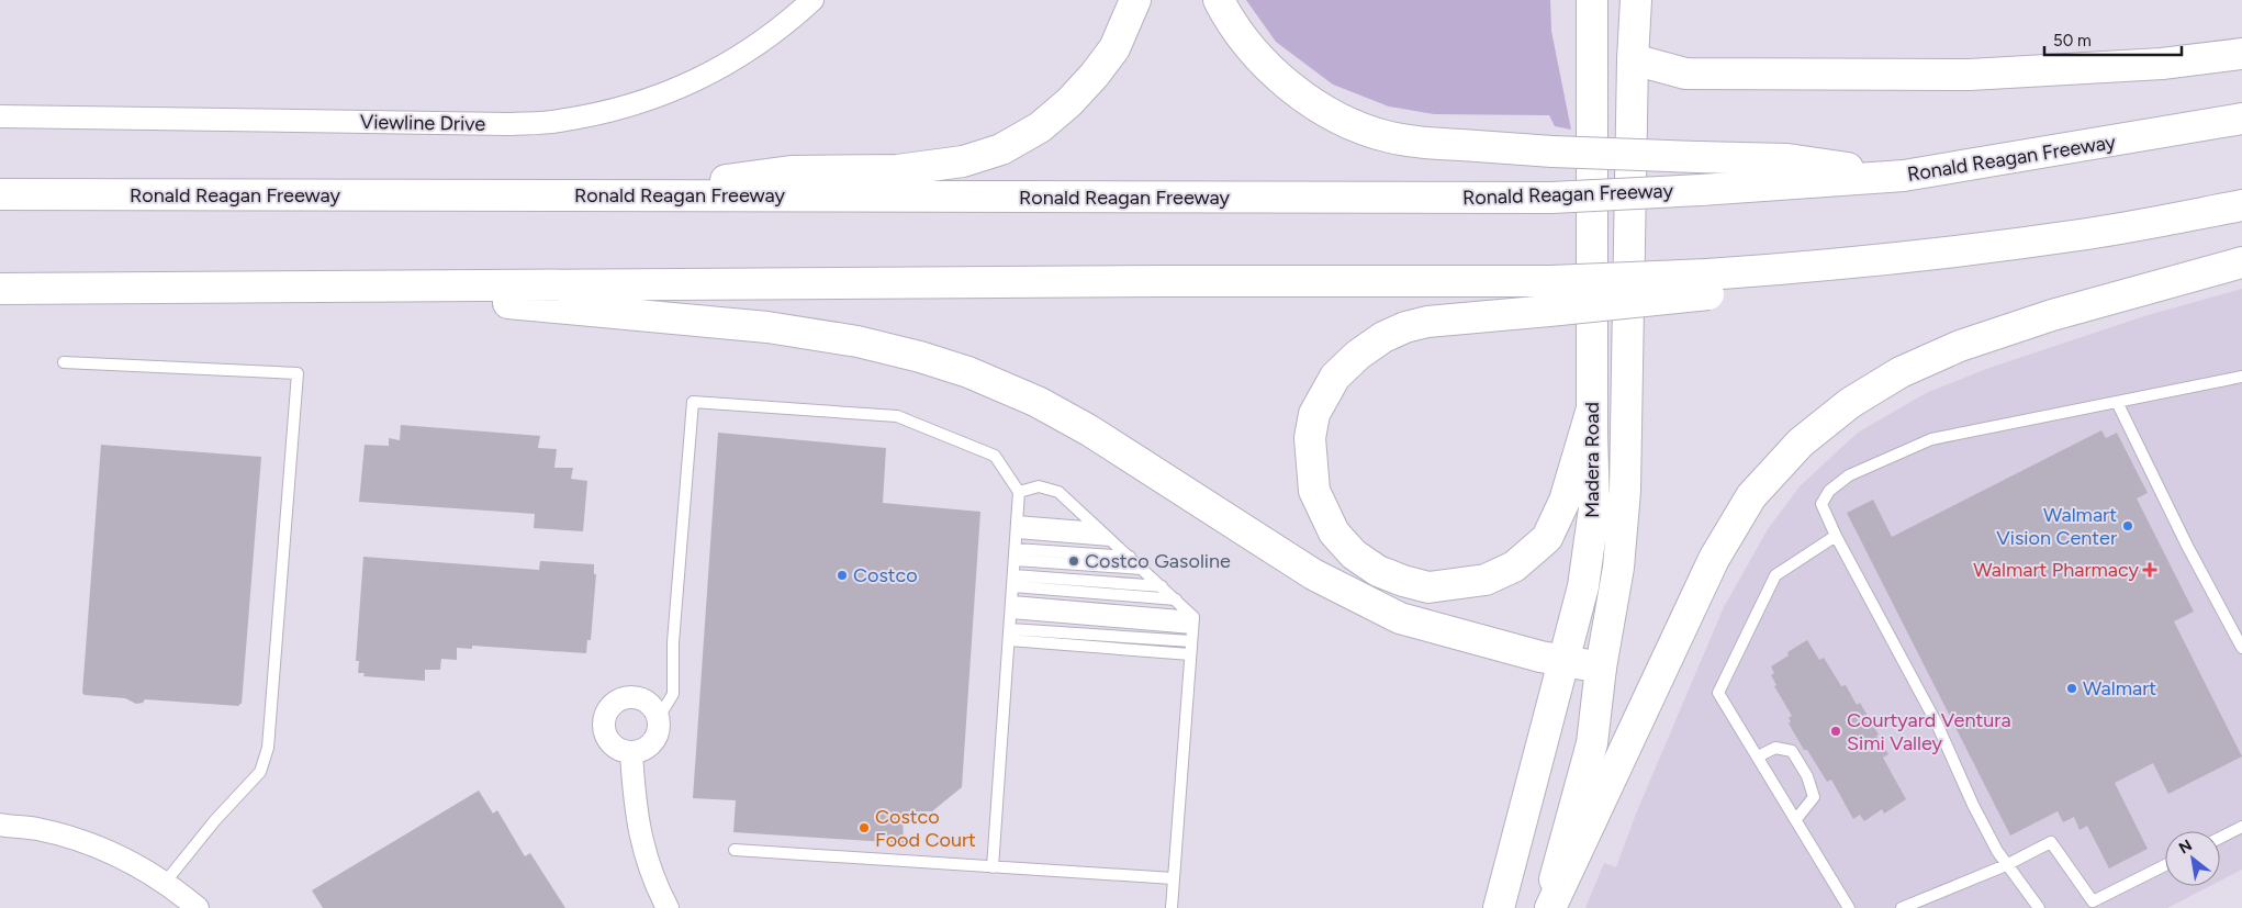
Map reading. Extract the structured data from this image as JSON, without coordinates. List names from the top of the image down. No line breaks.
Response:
{"streets":{"main road":["Ronald Reagan Freeway","Madera Road"],"street":["Viewline Drive"]},"places":{"other":["Walmart Vision Center","Costco Gasoline","Costco","Walmart","Courtyard Ventura Simi Valley","Costco Food Court"],"health":["Walmart Pharmacy"]},"scale_bar":"50 m","north":"top left"}
